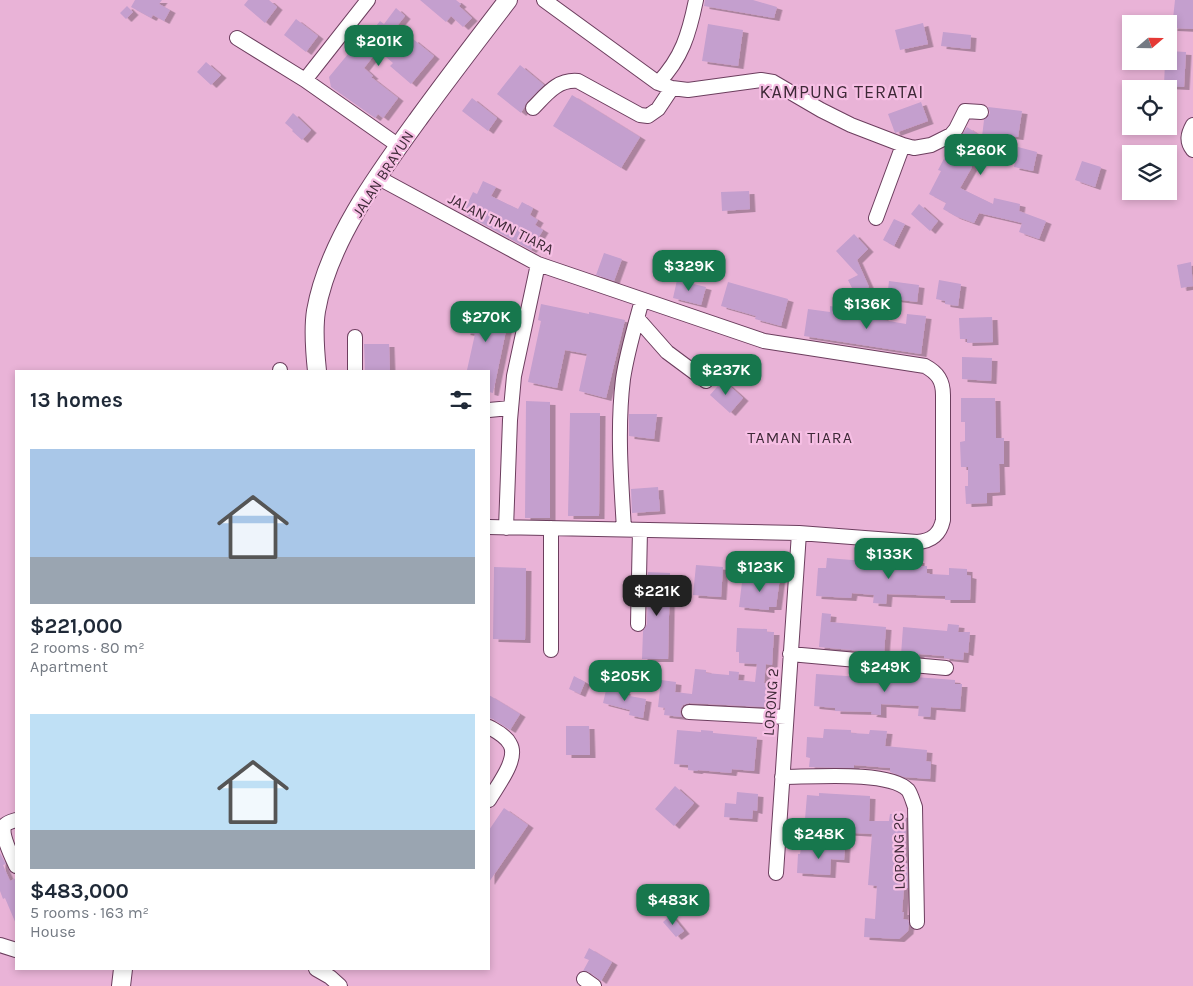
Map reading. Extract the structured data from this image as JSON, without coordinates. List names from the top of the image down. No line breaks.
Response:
{"streets":{"main road":["JALAN BRAYUN"],"street":["JALAN TMN TIARA","LORONG 2","LORONG 2C"]},"crossings":[["JALAN BRAYUN","JALAN TMN TIARA"],["JALAN TMN TIARA","LORONG 2"],["LORONG 2","LORONG 2C"]],"districts":["KAMPUNG TERATAI","TAMAN TIARA"],"north":"right","page":{"price":["$201K","$260K","$329K","$136K","$270K","$237K","$133K","$123K","$221K","$249K","$205K","$248K","$483K"],"heading":"13 homes","list":[{"name":"$221,000","note":"2 rooms · 80 m² · Apartment"},{"name":"$483,000","note":"5 rooms · 163 m² · House"}]}}
